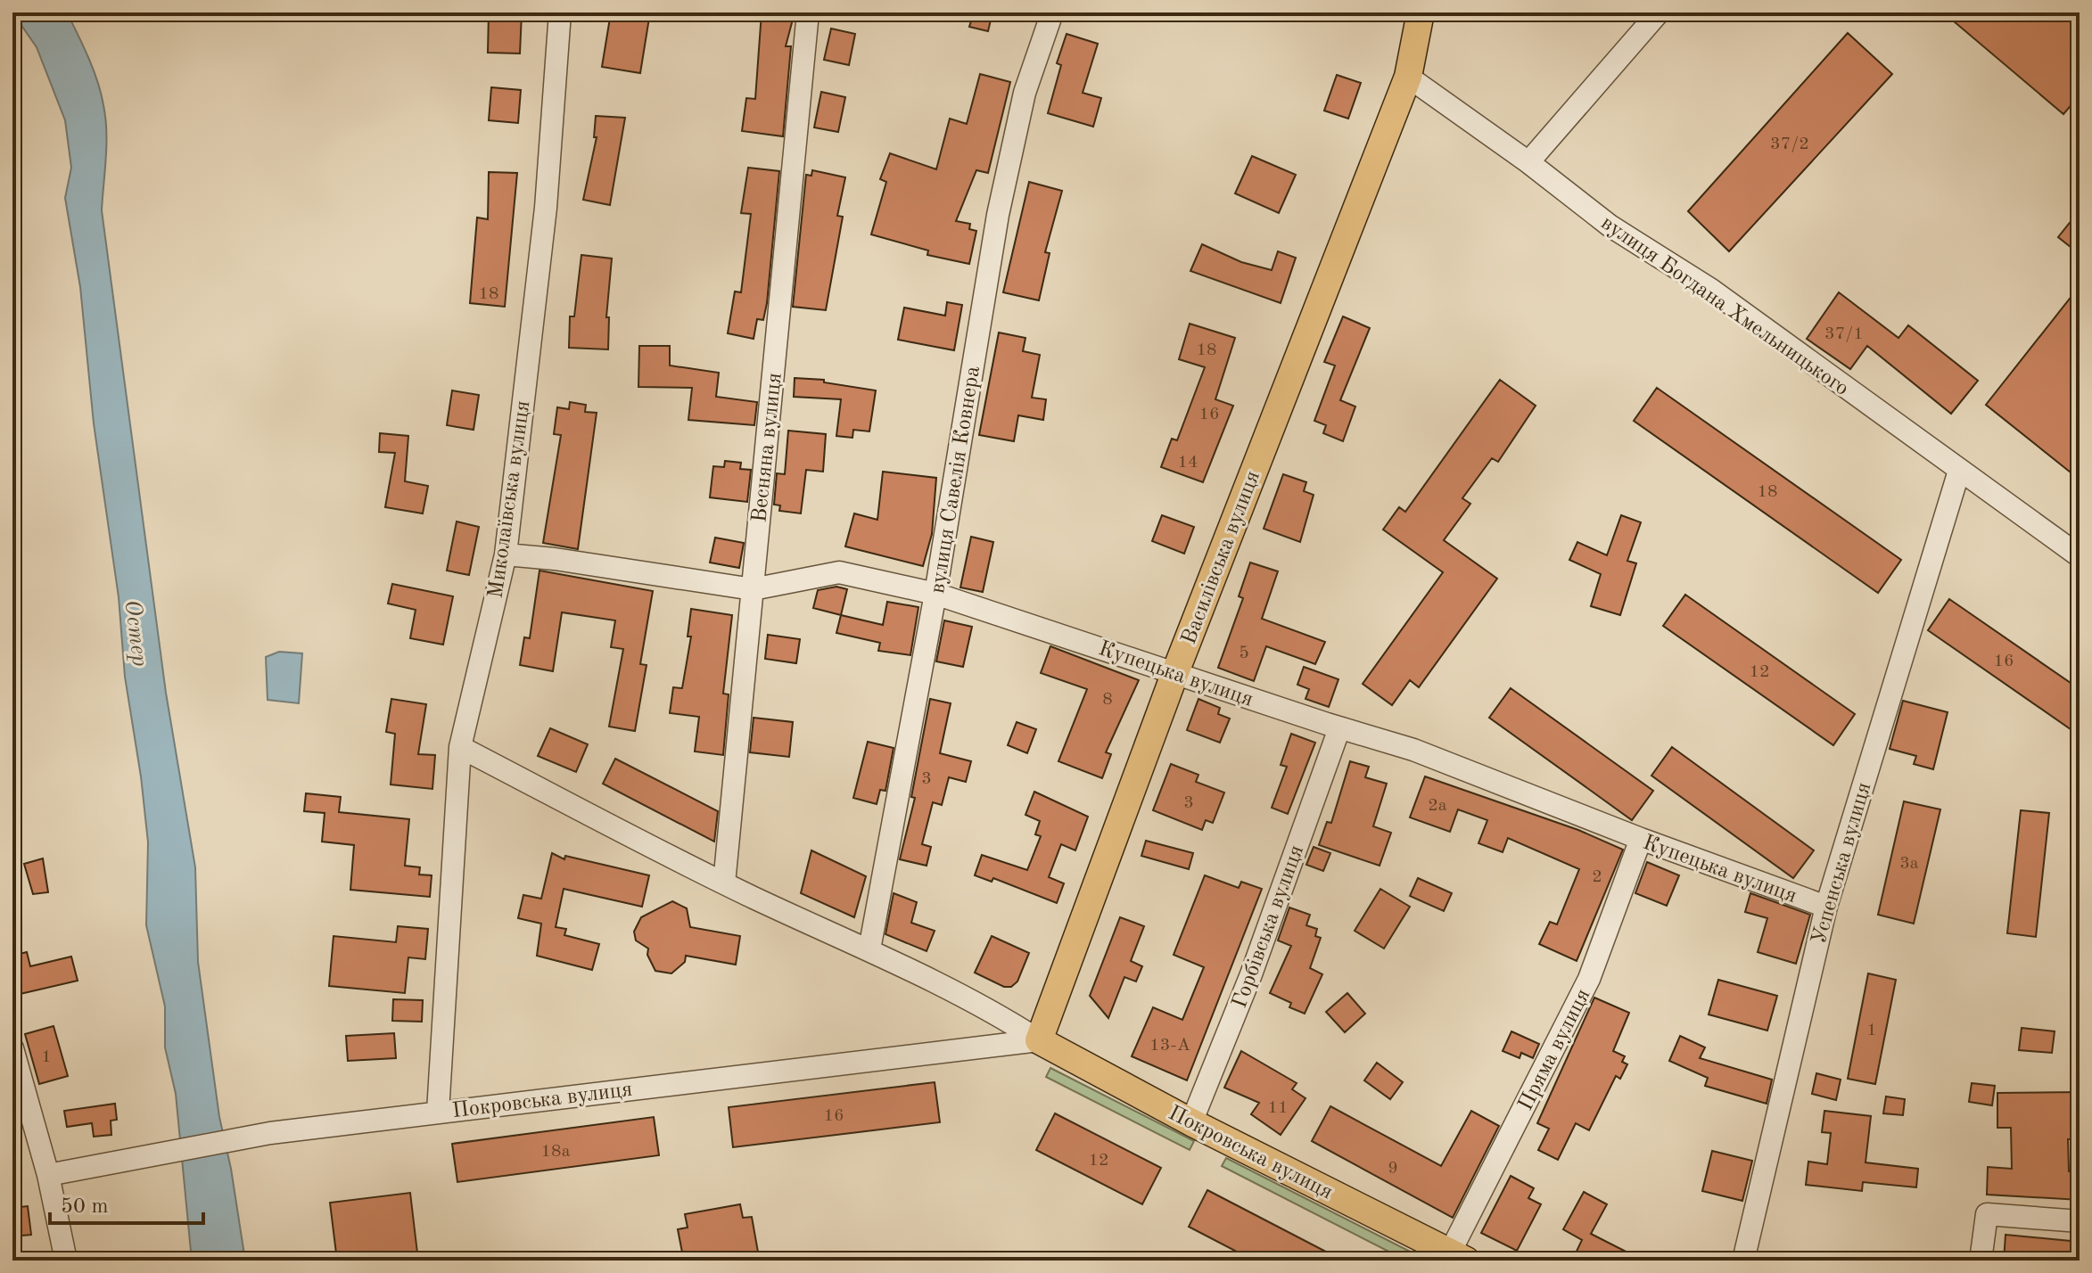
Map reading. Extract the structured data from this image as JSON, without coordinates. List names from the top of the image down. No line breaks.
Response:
{"streets":{"main road":["Василівська вулиця","Покровська вулиця"],"street":["вулиця Богдана Хмельницького","Весняна вулиця","вулиця Савелія Ковнера","Миколаївська вулиця","Купецька вулиця","Успенська вулиця","Горбівська вулиця","Пряма вулиця"]},"crossings":[["вулиця Богдана Хмельницького","Василівська вулиця"],["вулиця Богдана Хмельницького","Успенська вулиця"],["Весняна вулиця","Купецька вулиця"],["Весняна вулиця","Покровська вулиця"],["вулиця Савелія Ковнера","Купецька вулиця"],["вулиця Савелія Ковнера","Покровська вулиця"],["Миколаївська вулиця","Купецька вулиця"],["Миколаївська вулиця","Покровська вулиця"],["Василівська вулиця","Купецька вулиця"],["Василівська вулиця","Покровська вулиця"],["Купецька вулиця","Успенська вулиця"],["Купецька вулиця","Горбівська вулиця"],["Купецька вулиця","Пряма вулиця"],["Горбівська вулиця","Покровська вулиця"],["Пряма вулиця","Покровська вулиця"]],"water":["Остер"],"house_numbers":["37/2","18","37/1","18","16","14","18","5","16","12","8","3","3","2а","3а","2","1","13-А","1","11","16","18а","12","9"],"scale_bar":"50 m"}
